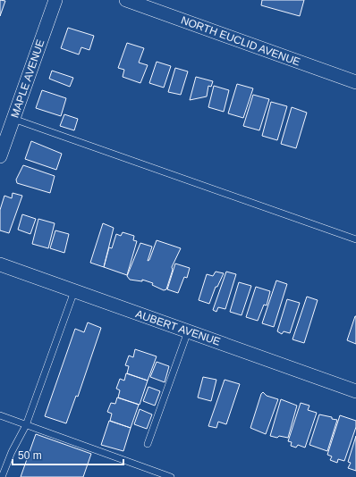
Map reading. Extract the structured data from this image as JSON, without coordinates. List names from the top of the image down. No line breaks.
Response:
{"streets":{"street":["NORTH EUCLID AVENUE","MAPLE AVENUE","AUBERT AVENUE"]},"scale_bar":"50 m"}
